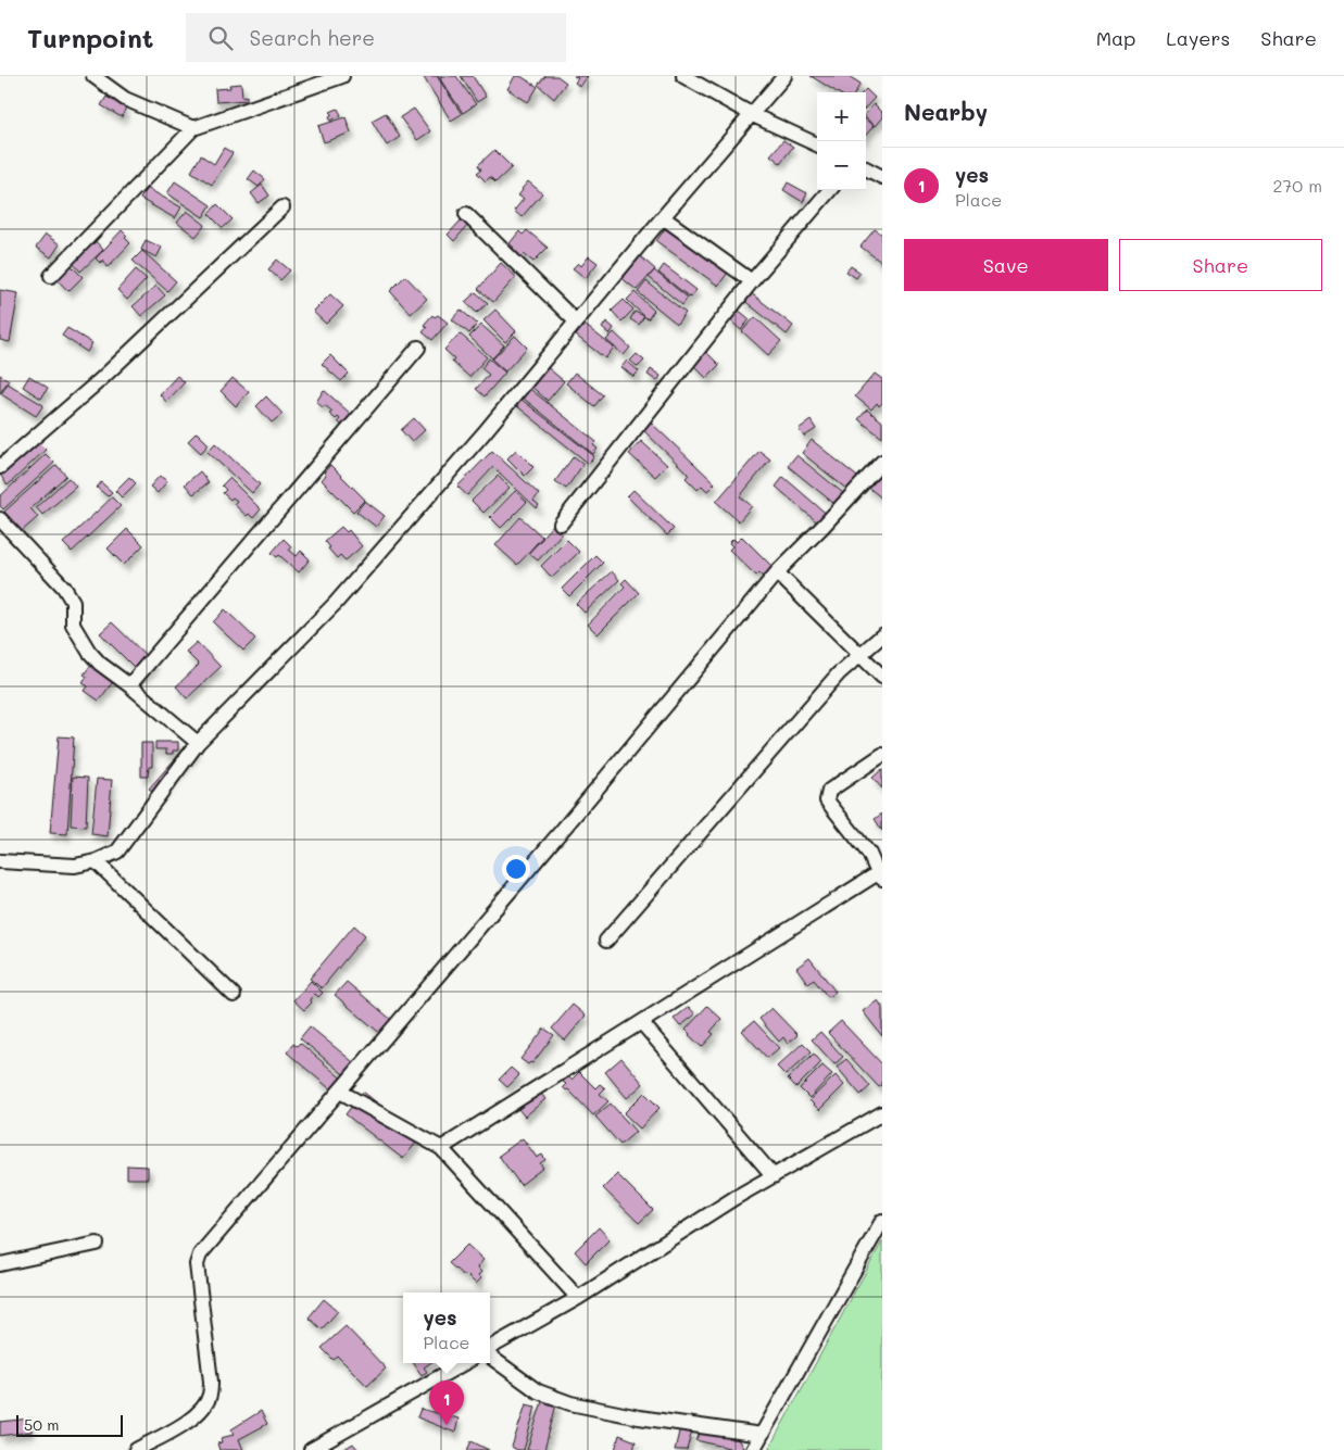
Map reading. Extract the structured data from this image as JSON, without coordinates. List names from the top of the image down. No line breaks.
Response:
{"scale_bar":"50 m","page":{"header":"Turnpoint","search":"Search here","nav":["Map","Layers","Share"],"heading":"Nearby","map_buttons":["+","−"],"list":[{"mark":"1","name":"yes","note":"Place","value":"270 m"}],"buttons":["Save","Share"],"popup":["yes","Place"],"pins":"1","scale":"50 m"}}
